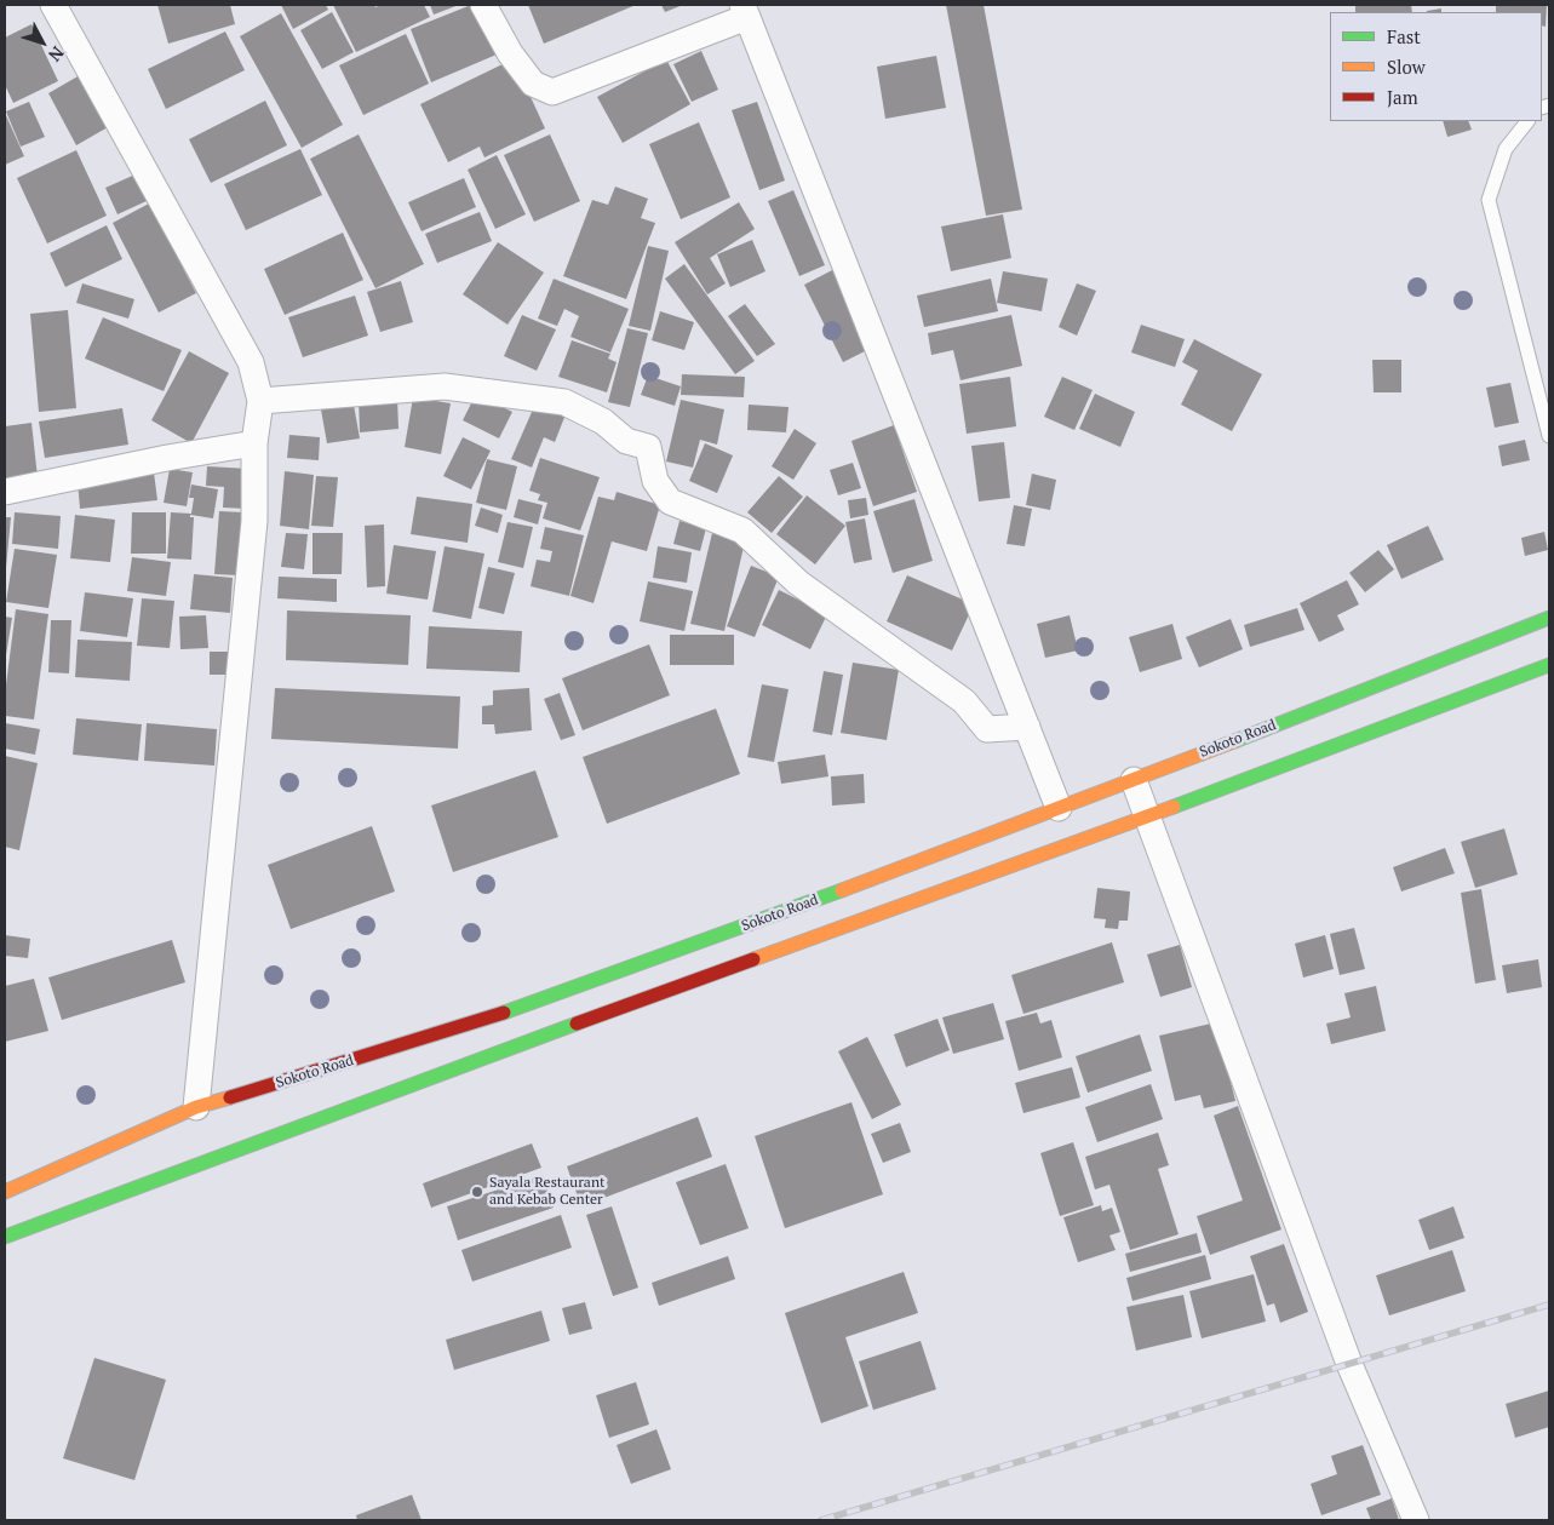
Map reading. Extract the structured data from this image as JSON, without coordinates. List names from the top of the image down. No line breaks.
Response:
{"streets":{"main road":["Sokoto Road"]},"places":["Sayala Restaurant and Kebab Center"],"legend":["Fast","Slow","Jam"],"north":"bottom right"}
